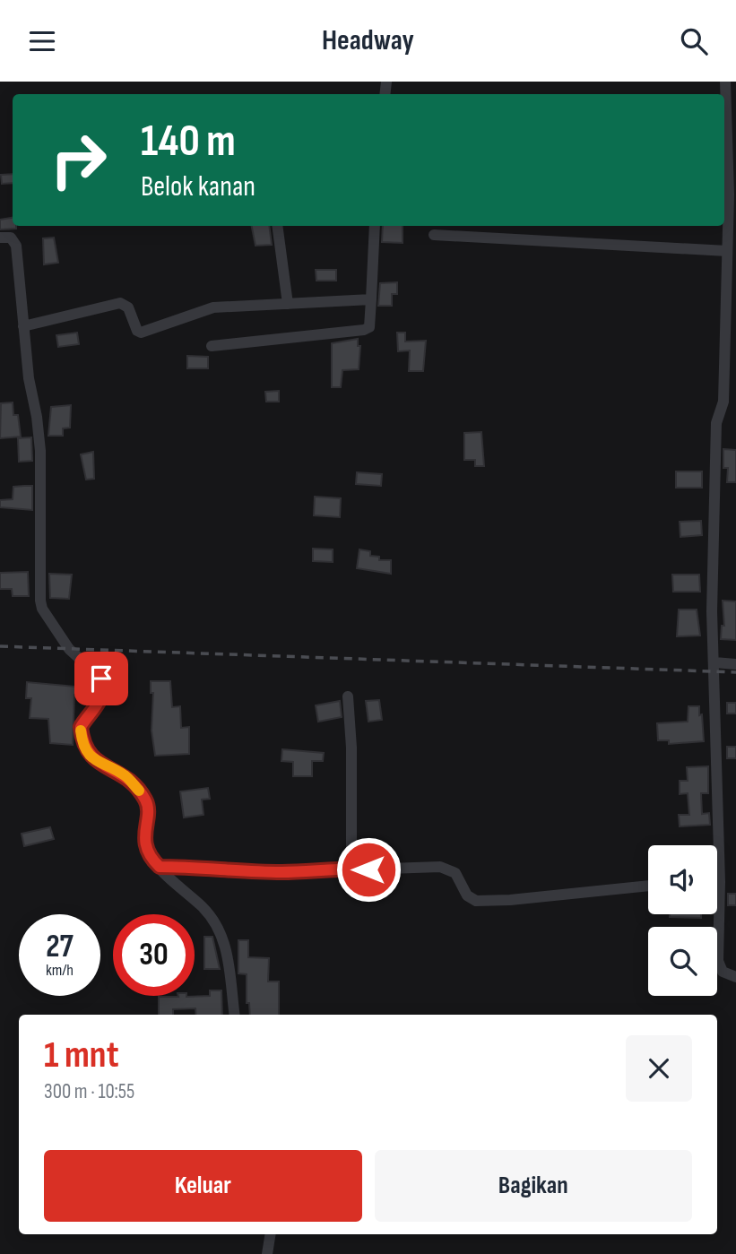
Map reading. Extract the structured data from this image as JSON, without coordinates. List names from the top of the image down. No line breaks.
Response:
{"page":{"header":"Headway","turn":["140 m","Belok kanan"],"speed":"27 km/h","limit":"30","heading":["1 mnt","300 m · 10:55"],"buttons":["Keluar","Bagikan"]}}
